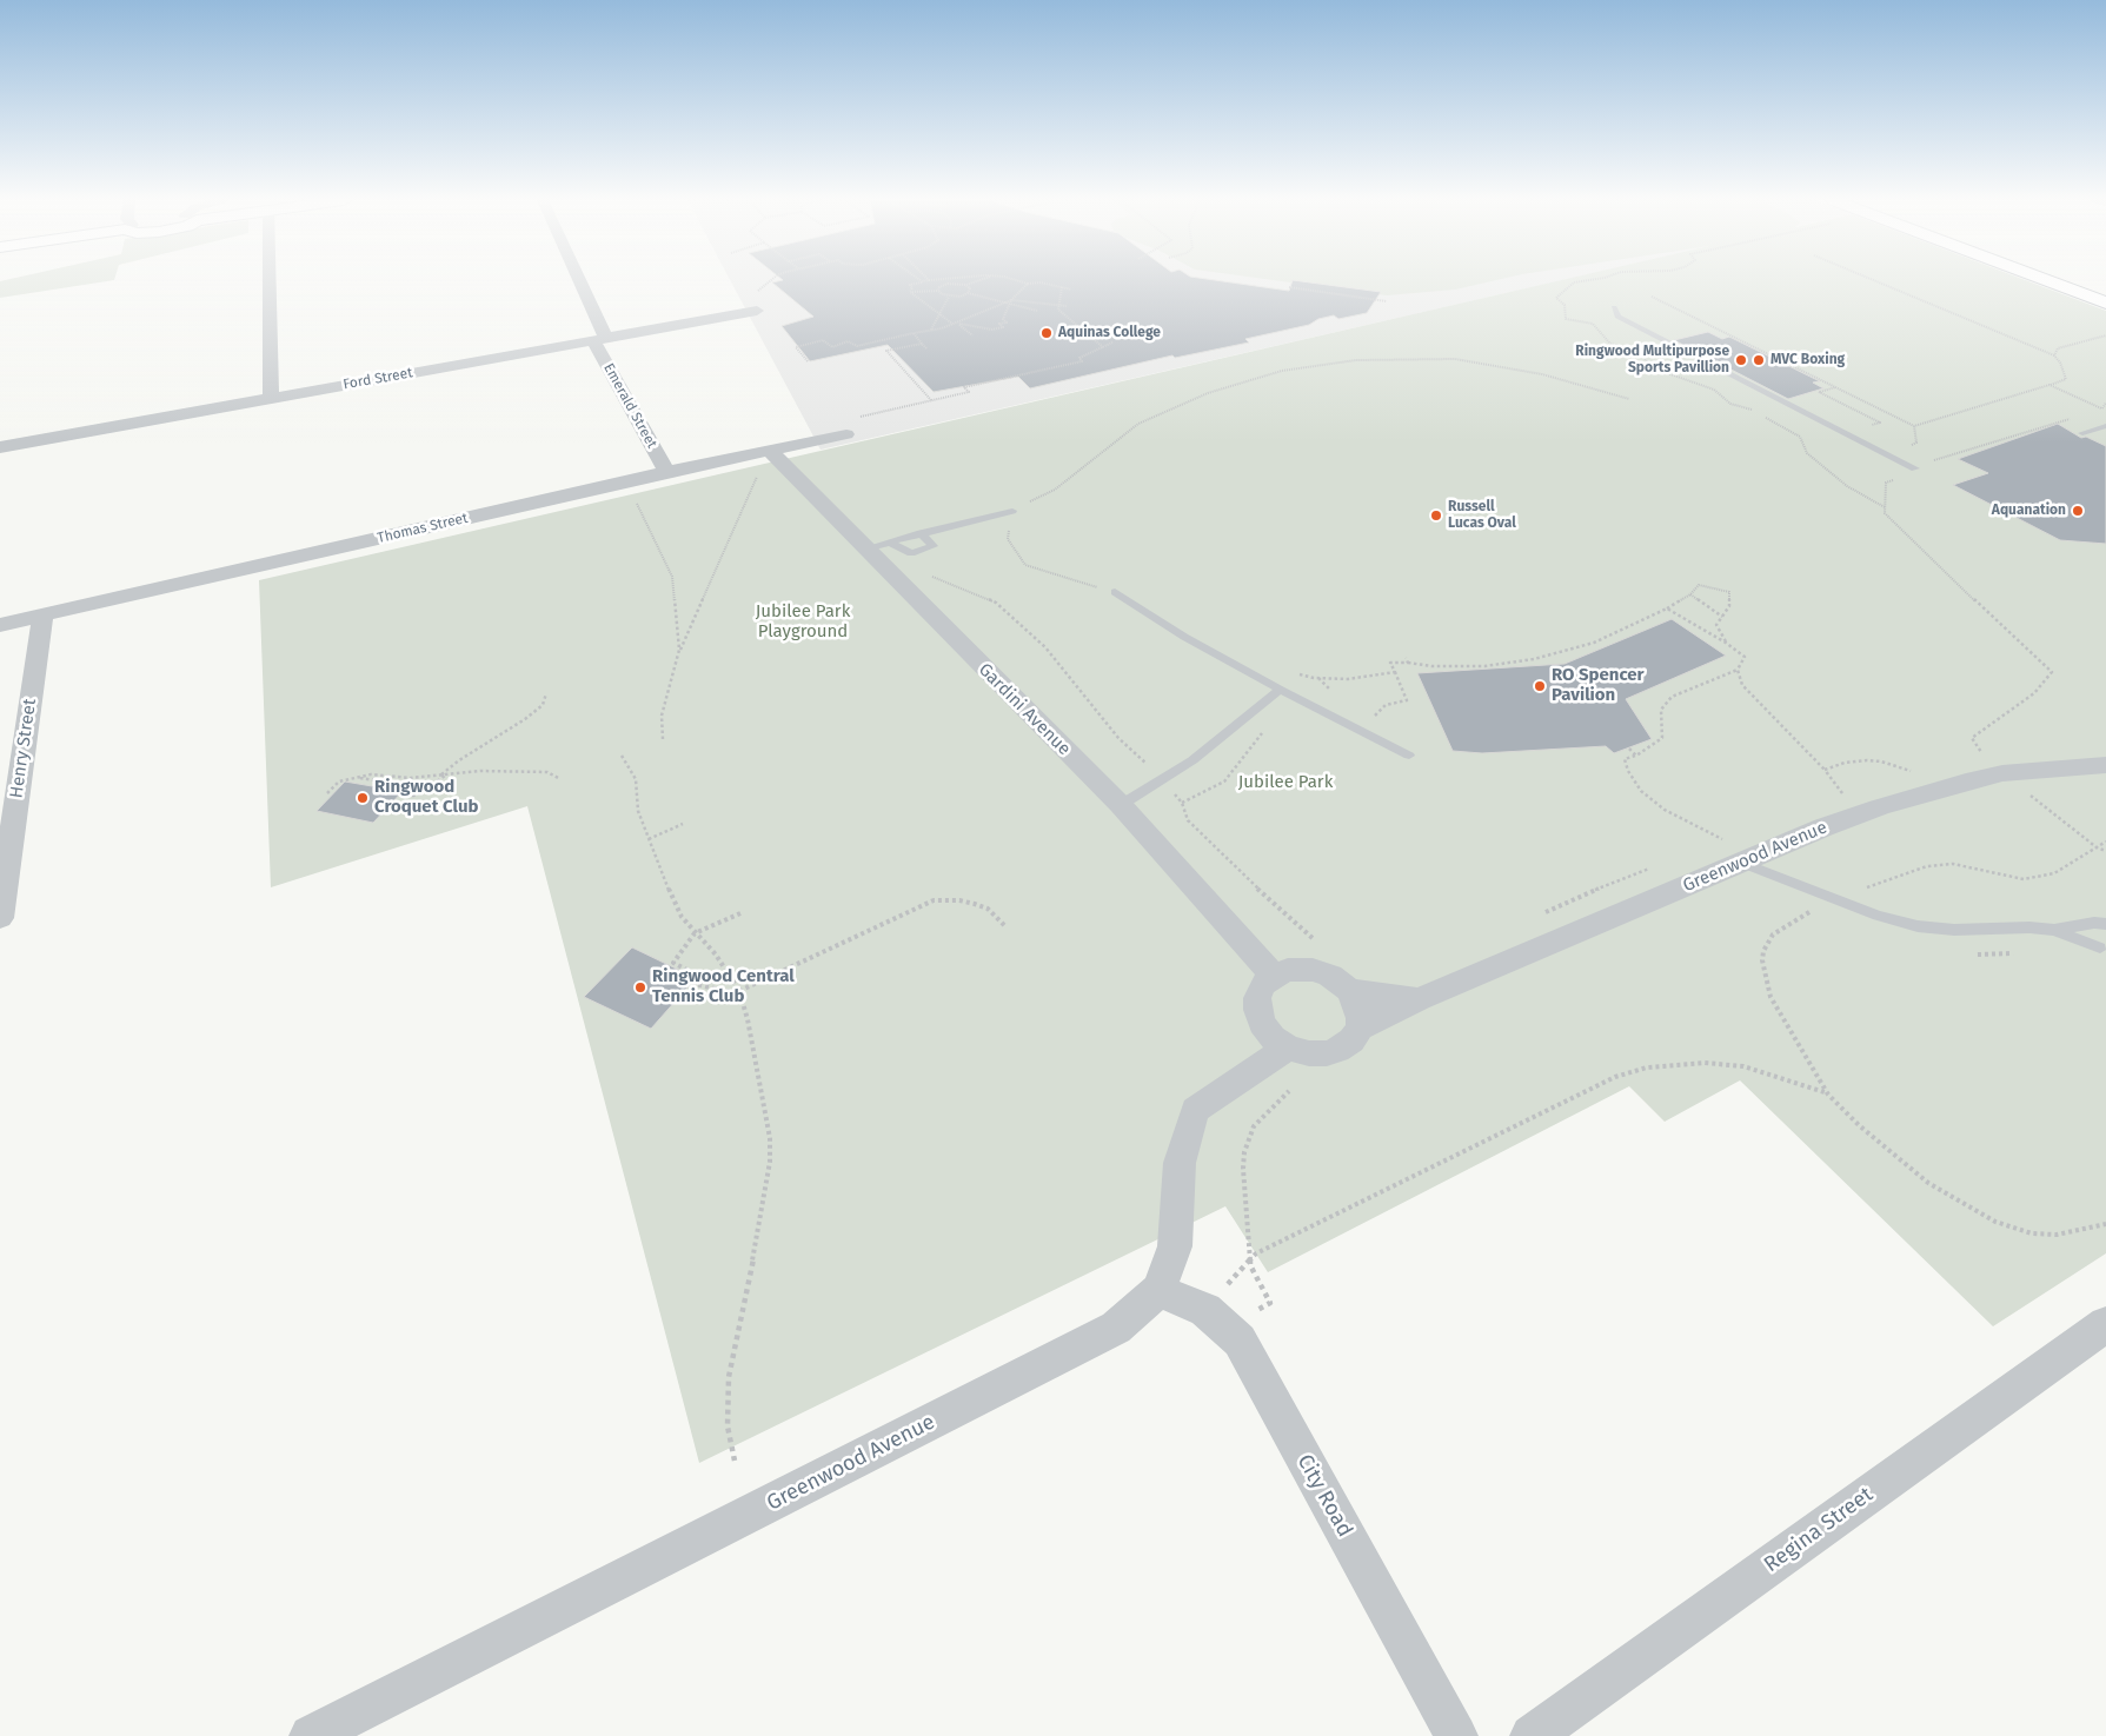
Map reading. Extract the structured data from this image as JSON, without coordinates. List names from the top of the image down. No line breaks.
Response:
{"streets":{"street":["Ford Street","Emerald Street","Thomas Street","Gardini Avenue","Henry Street","Greenwood Avenue","City Road","Regina Street"]},"crossings":[["Ford Street","Emerald Street"],["Emerald Street","Thomas Street"],["Thomas Street","Gardini Avenue"],["Thomas Street","Henry Street"],["Gardini Avenue","Greenwood Avenue"],["Greenwood Avenue","City Road"]],"parks":["Jubilee Park Playground","Jubilee Park"],"places":["Aquinas College","Ringwood Multipurpose Sports Pavillion","MVC Boxing","Aquanation","Russell Lucas Oval","RO Spencer Pavilion","Ringwood Croquet Club","Ringwood Central Tennis Club"]}
